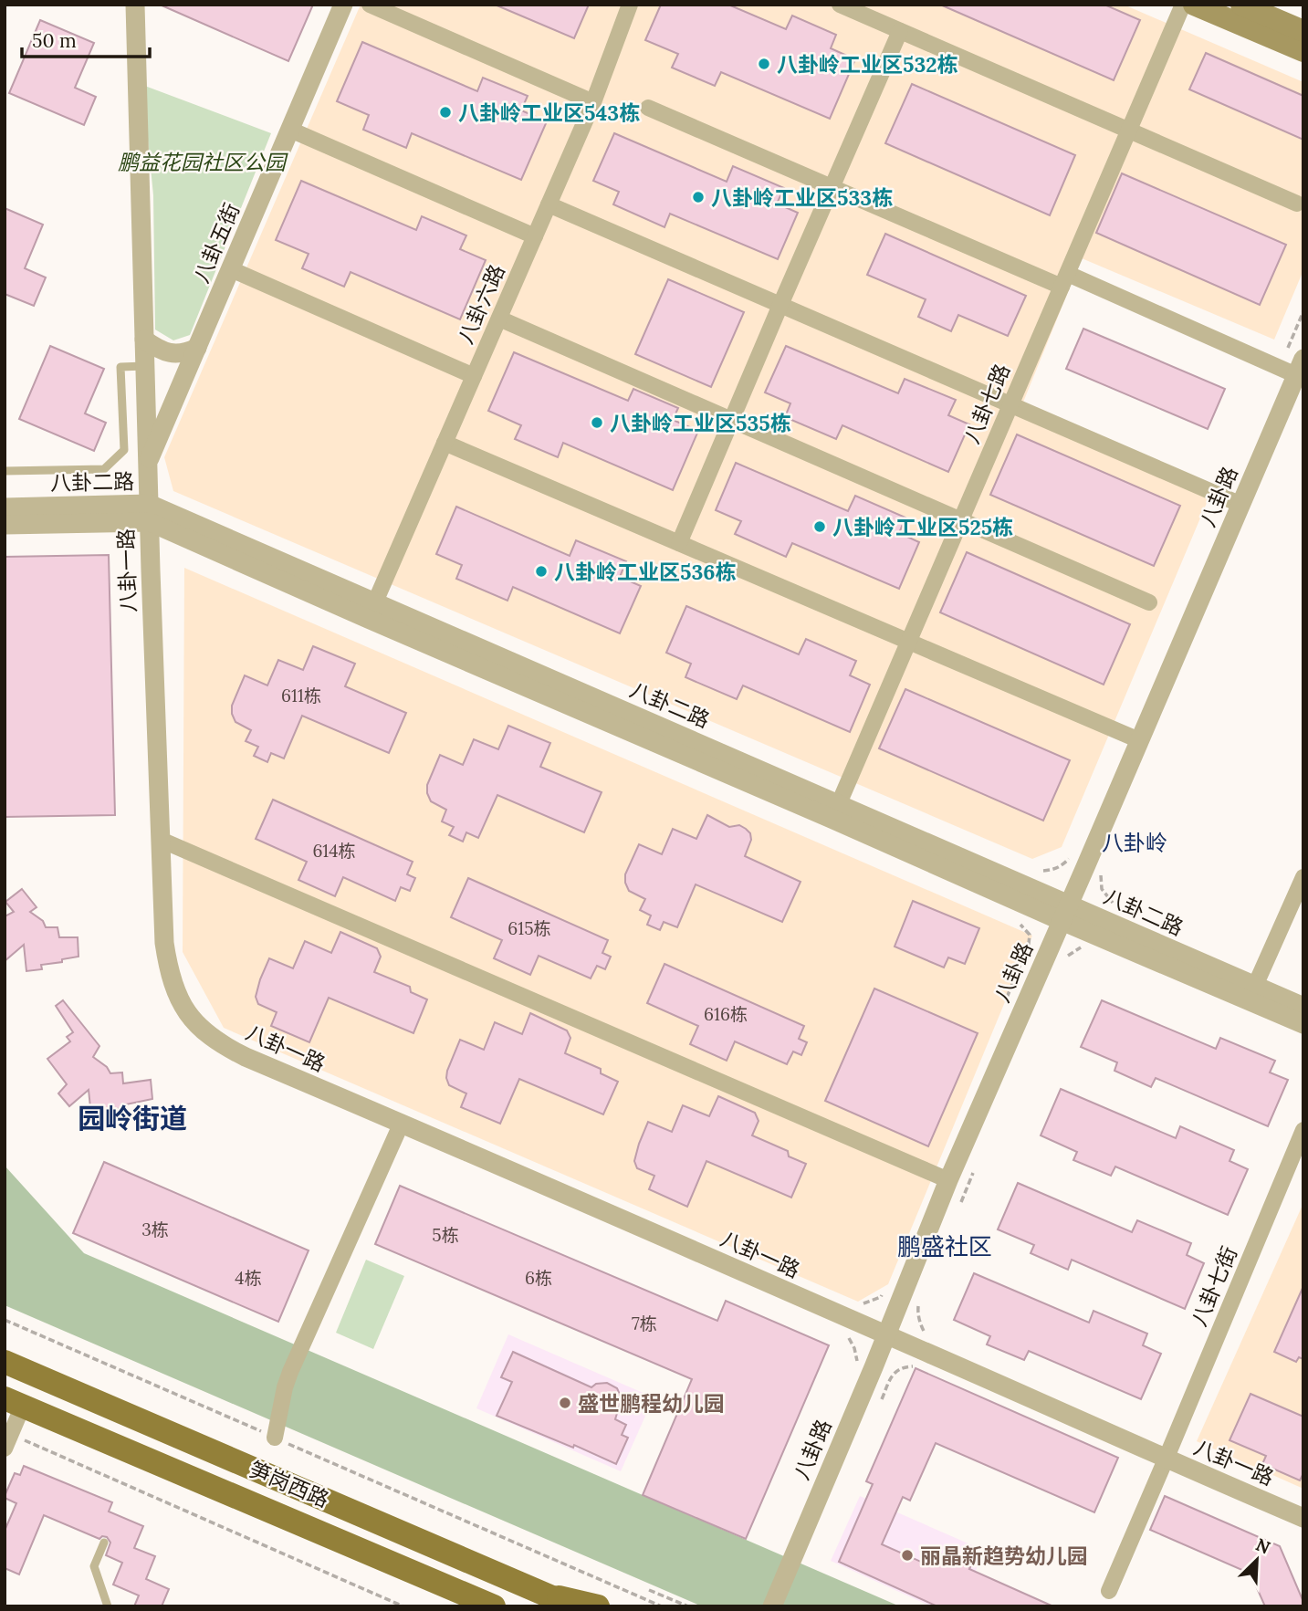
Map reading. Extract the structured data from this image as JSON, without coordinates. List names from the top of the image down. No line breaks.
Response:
{"streets":{"main road":["笋岗西路"],"street":["八卦五街","八卦六路","八卦七路","八卦二路","八卦路","八卦一路","八卦七街"]},"crossings":[["八卦五街","八卦一路"],["八卦六路","八卦二路"],["八卦七路","八卦二路"],["八卦二路","八卦路"],["八卦二路","八卦一路"],["八卦路","八卦一路"],["八卦一路","八卦七街"]],"districts":["八卦岭","园岭街道","鹏盛社区"],"parks":["鹏益花园社区公园"],"places":["八卦岭工业区532栋","八卦岭工业区543栋","八卦岭工业区533栋","八卦岭工业区535栋","八卦岭工业区525栋","八卦岭工业区536栋","盛世鹏程幼儿园","丽晶新趋势幼儿园"],"house_numbers":["611栋","614栋","615栋","616栋","3栋","5栋","4栋","6栋","7栋"],"scale_bar":"50 m","north":"top right"}
